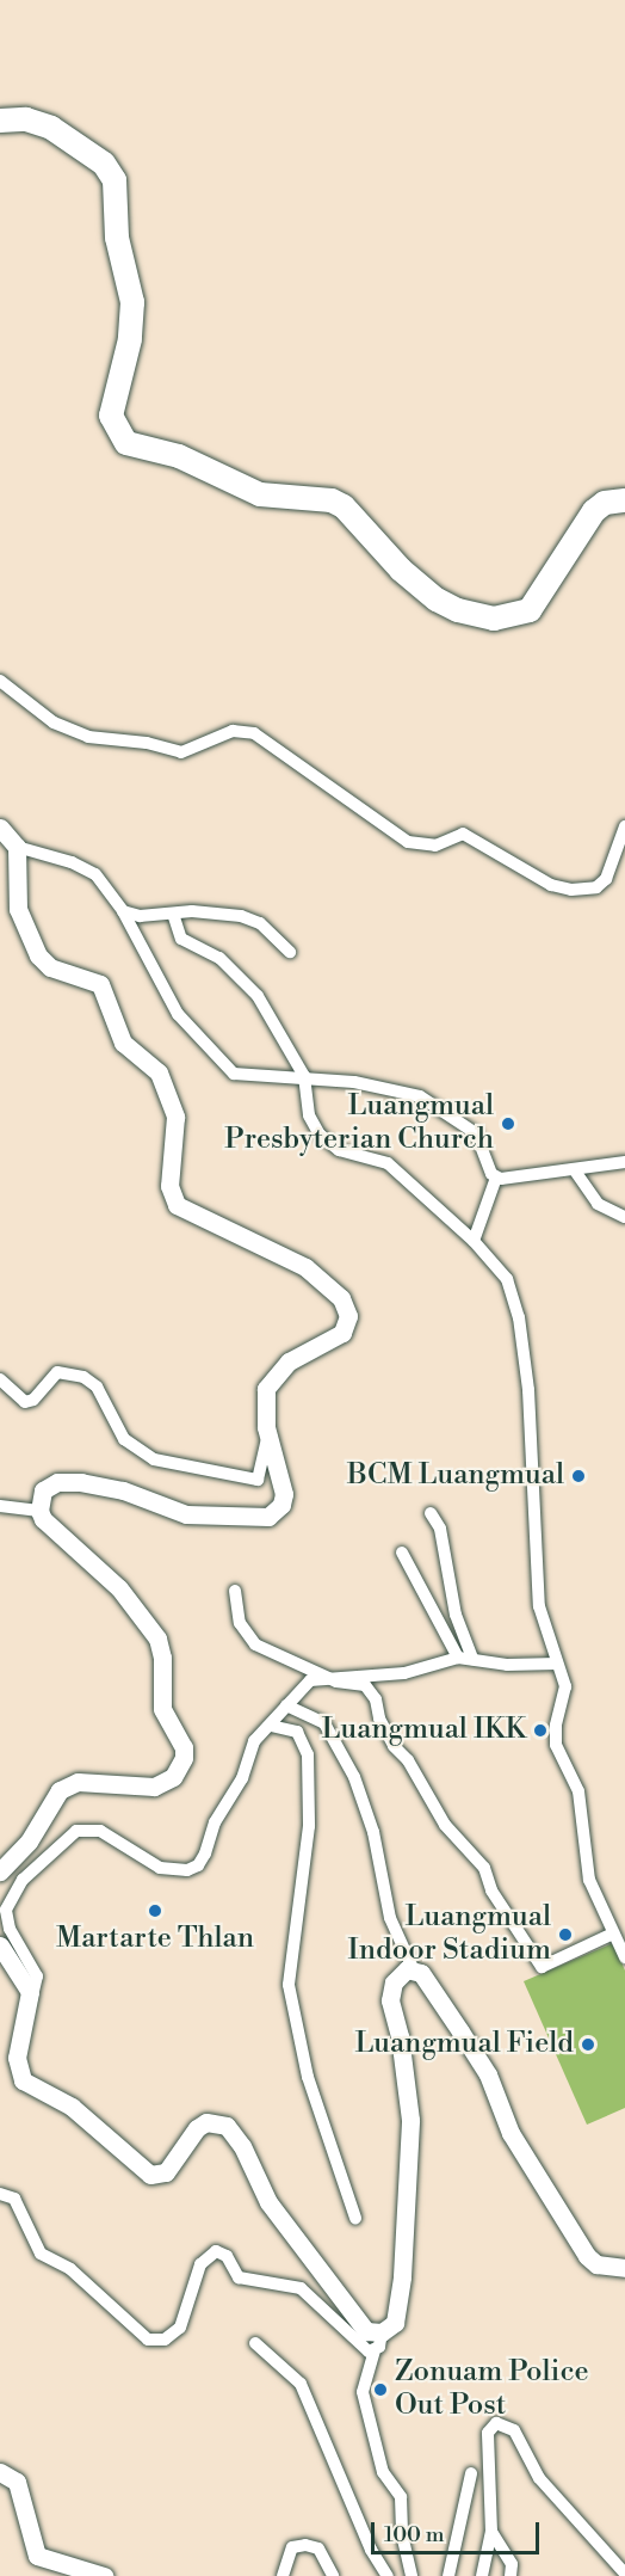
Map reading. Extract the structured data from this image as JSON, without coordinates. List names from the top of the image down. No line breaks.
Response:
{"places":["Luangmual Presbyterian Church","BCM Luangmual","Luangmual IKK","Martarte Thlan","Luangmual Indoor Stadium","Luangmual Field","Zonuam Police Out Post"],"scale_bar":"100 m"}
